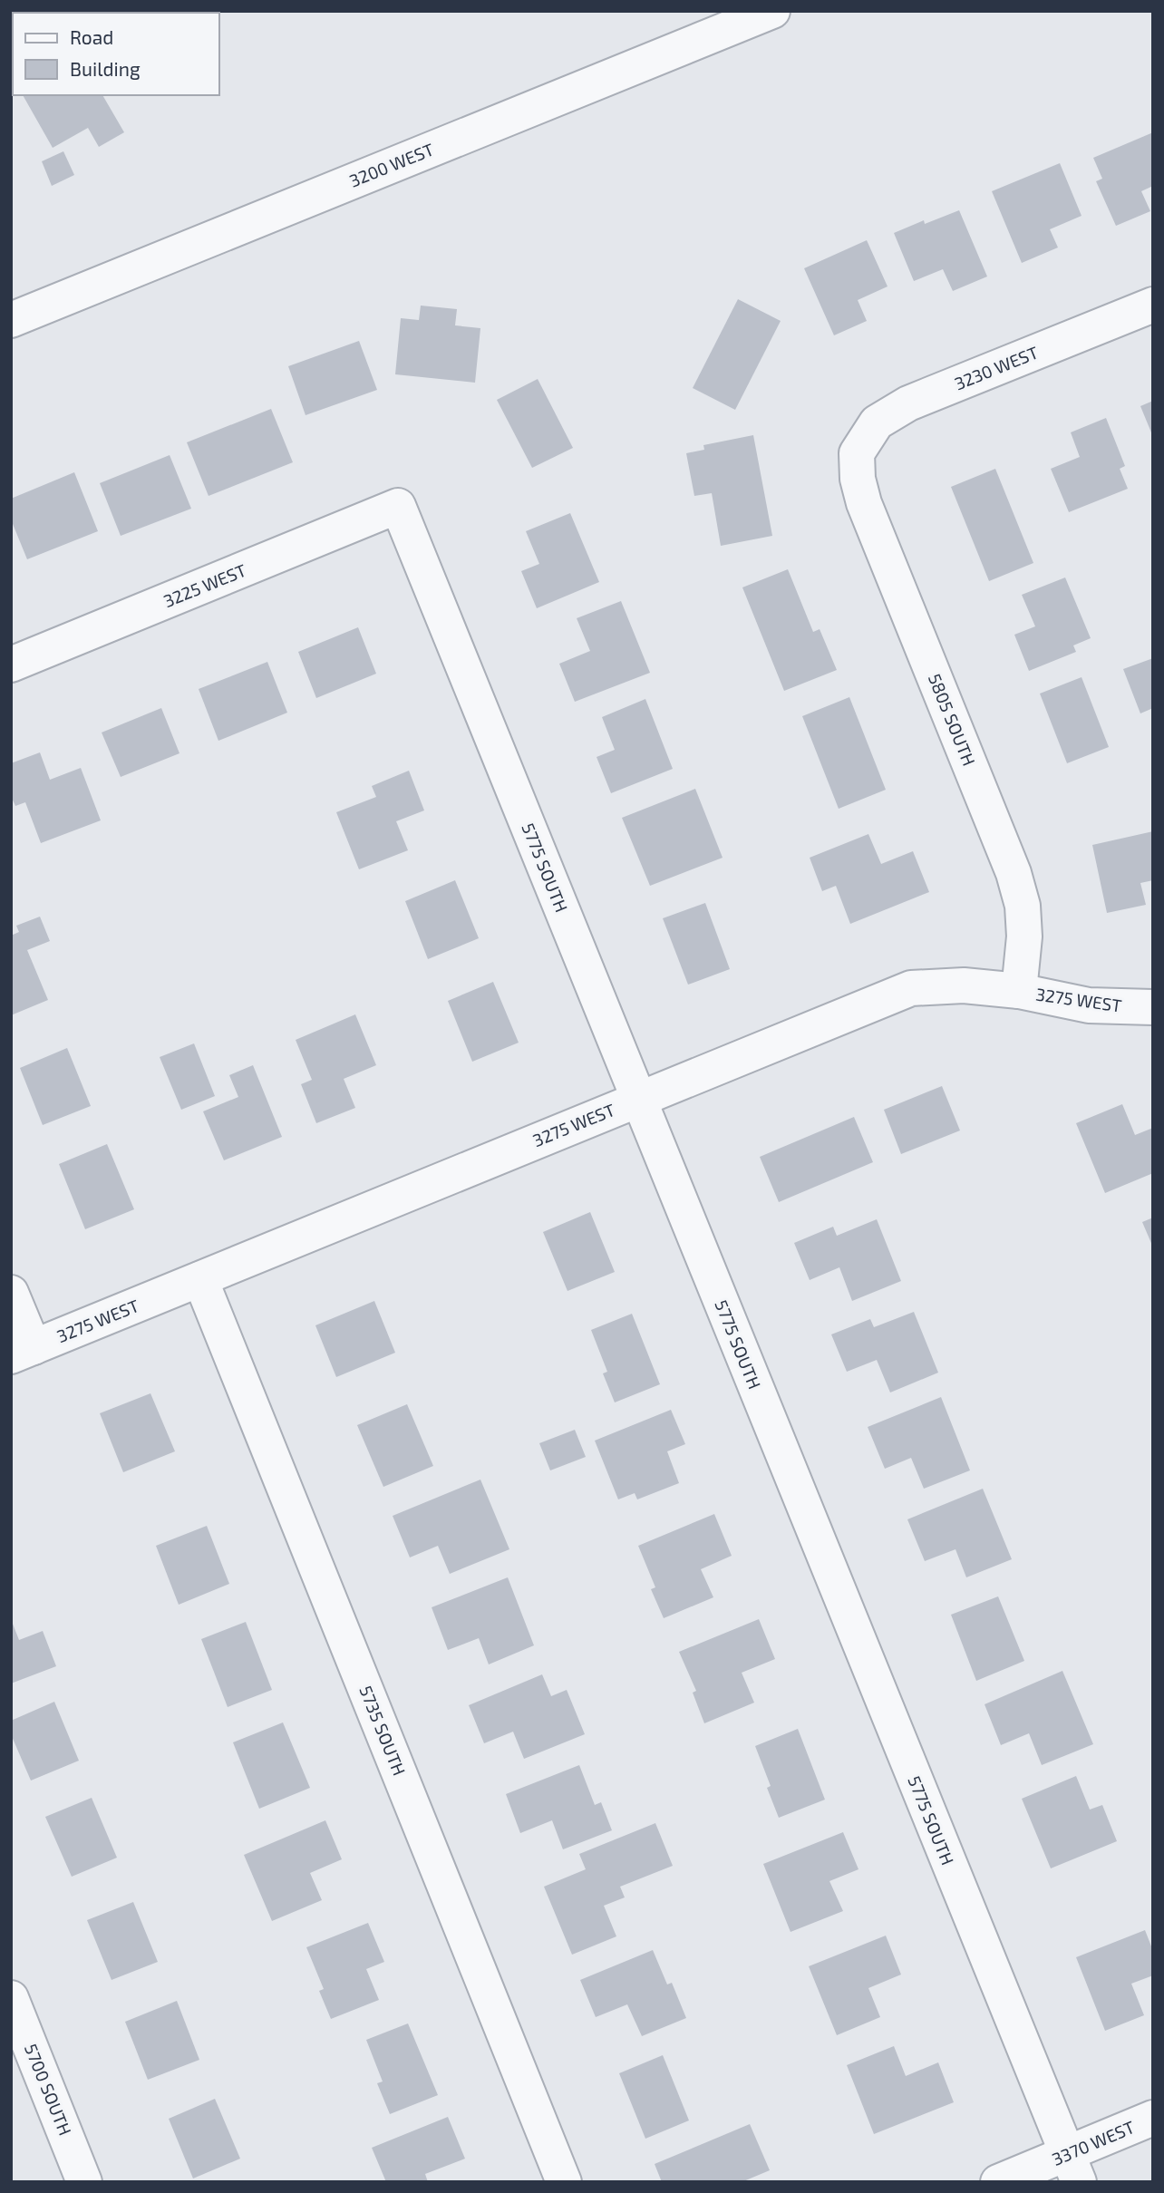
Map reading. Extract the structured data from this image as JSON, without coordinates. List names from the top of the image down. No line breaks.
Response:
{"streets":{"street":["3200 WEST","3230 WEST","3225 WEST","5805 SOUTH","5775 SOUTH","3275 WEST","5735 SOUTH","5700 SOUTH","3370 WEST"]},"crossings":[["3230 WEST","5805 SOUTH"],["3225 WEST","5775 SOUTH"],["5805 SOUTH","3275 WEST"],["5775 SOUTH","3275 WEST"],["5775 SOUTH","3370 WEST"],["3275 WEST","5735 SOUTH"]],"legend":["Road","Building"]}
